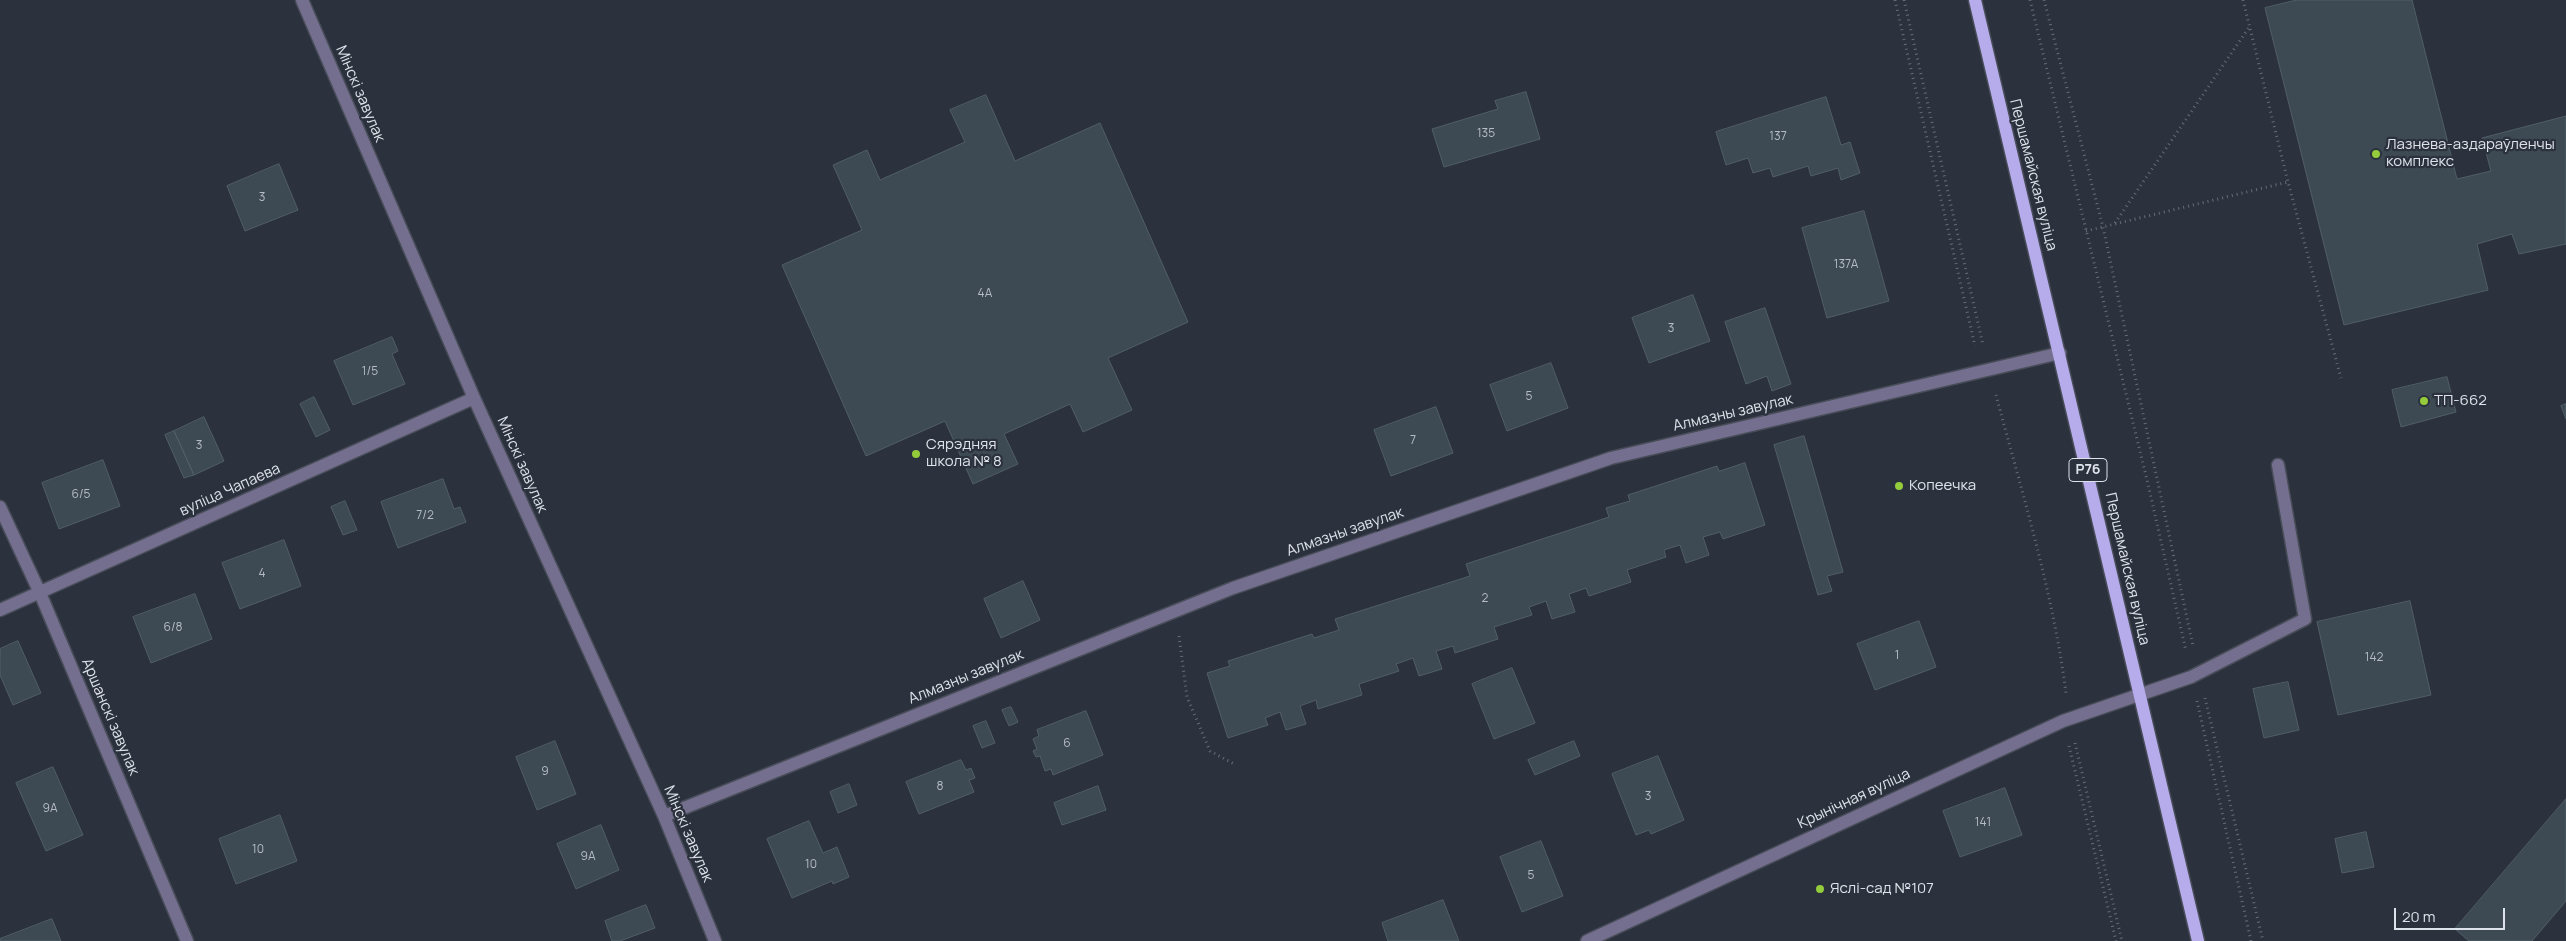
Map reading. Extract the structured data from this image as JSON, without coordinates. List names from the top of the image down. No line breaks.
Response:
{"streets":{"main road":["Першамайская вуліца","Р76"],"street":["Мінскі завулак","Алмазны завулак","вуліца Чапаева","Аршанскі завулак","Крынічная вуліца"]},"crossings":[["Мінскі завулак","Алмазны завулак"],["Мінскі завулак","вуліца Чапаева"],["Першамайская вуліца","Алмазны завулак"],["Першамайская вуліца","Крынічная вуліца"],["вуліца Чапаева","Аршанскі завулак"]],"places":["Лазнева-аздараўленчы комплекс","ТП-662","Сярэдняя школа № 8","Копеечка","Яслі-сад №107"],"house_numbers":["135","137","3","137А","4А","3","1/5","5","7","3","6/5","7/2","4","2","6/8","1","142","6","9","8","3","9А","141","10","9А","10","5"],"scale_bar":"20 m"}
